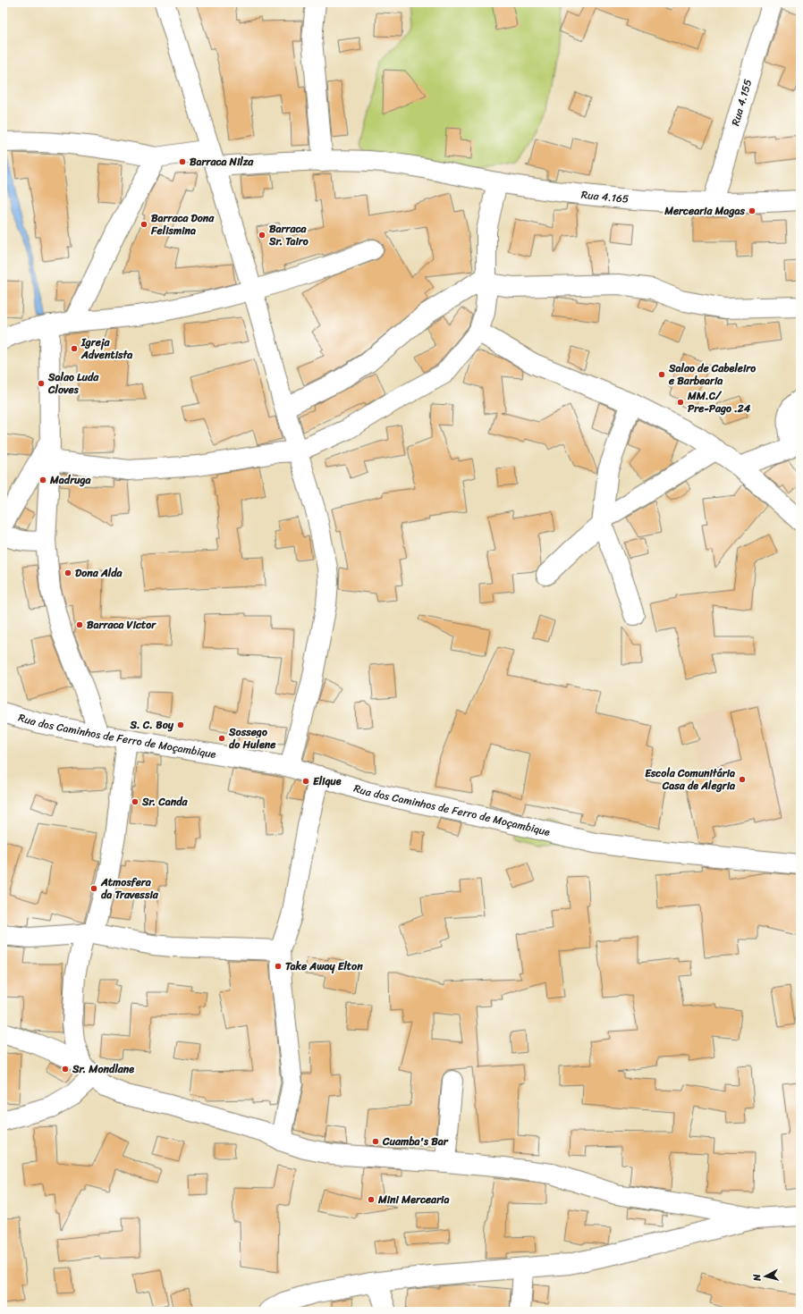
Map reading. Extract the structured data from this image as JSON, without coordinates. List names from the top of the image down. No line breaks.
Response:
{"streets":{"street":["Rua 4.155","Rua 4.165","Rua dos Caminhos de Ferro de Moçambique"]},"crossings":[["Rua 4.155","Rua 4.165"]],"places":["Barraca Nilza","Mercearia Magas","Barraca Dona Felismina","Barraca Sr. Tairo","Igreja Adventista","Salao de Cabeleiro e Barbearia","Salao Luda Cloves","MM.C/ Pre-Pago .24","Madruga","Dona Alda","Barraca Victor","S. C. Boy","Sossego do Hulene","Escola Comunitária Casa de Alegria","Elique","Sr. Canda","Atmosfera da Travessia","Take Away Elton","Sr. Mondlane","Cuamba's Bar","Mini Mercearia"],"north":"left"}
